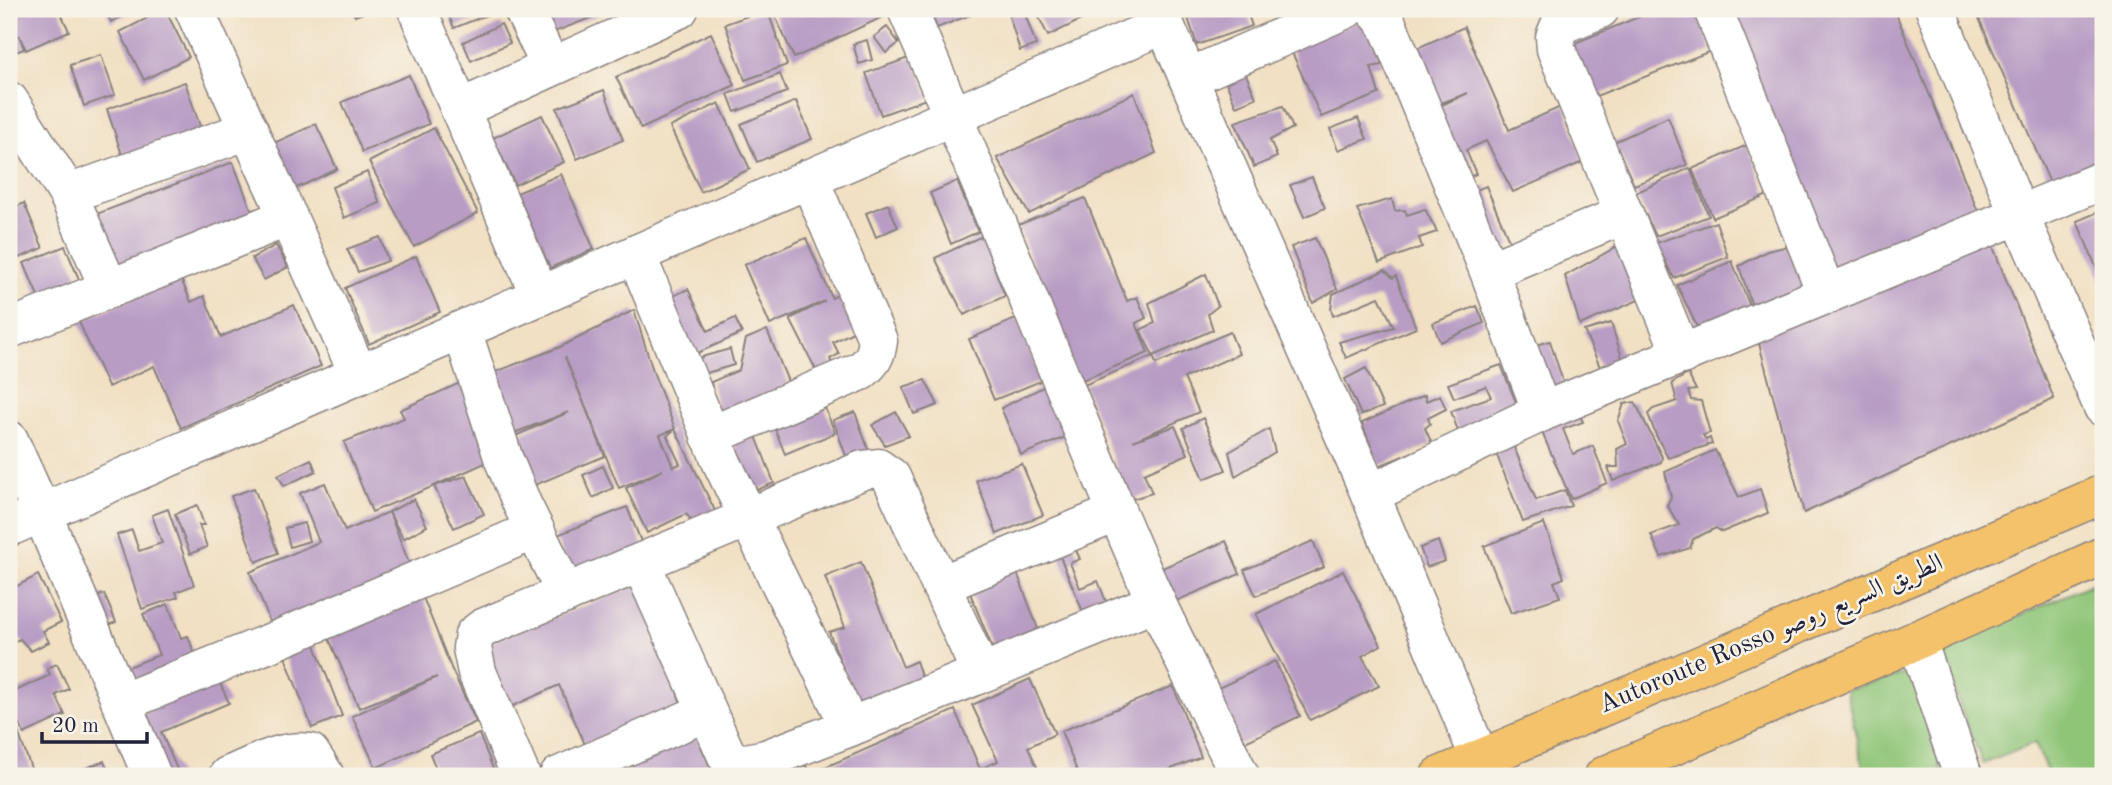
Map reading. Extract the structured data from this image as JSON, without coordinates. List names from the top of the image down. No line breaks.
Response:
{"streets":{"highway":["Autoroute Rosso الطريق السريع روصو"]},"scale_bar":"20 m"}
